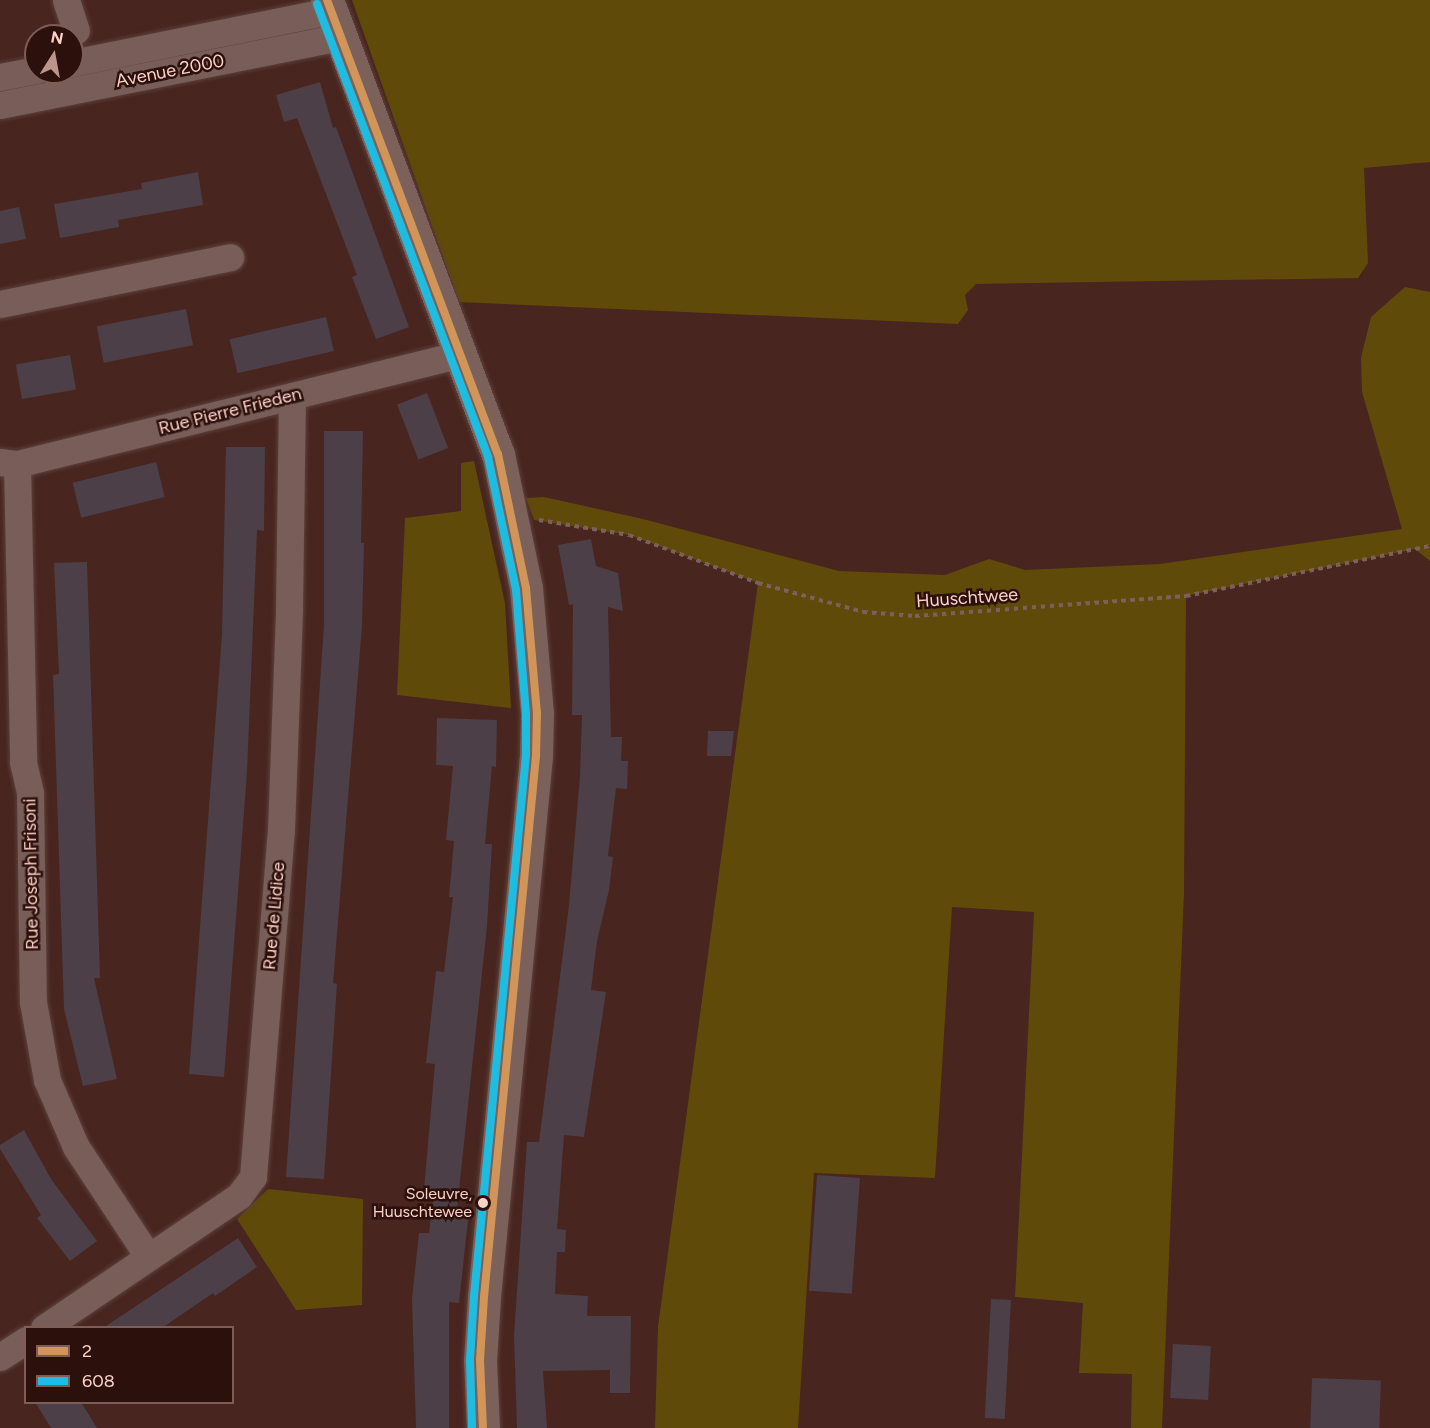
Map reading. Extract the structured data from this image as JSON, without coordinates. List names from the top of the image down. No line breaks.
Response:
{"streets":{"street":["Avenue 2000","Rue Pierre Frieden","Rue Joseph Frisoni","Rue de Lidice"],"path":["Huuschtwee"]},"crossings":[["Rue Pierre Frieden","Rue Joseph Frisoni"],["Rue Pierre Frieden","Rue de Lidice"],["Rue Joseph Frisoni","Rue de Lidice"]],"places":["Soleuvre, Huuschtewee"],"lines":["transit line 2","transit line 608"],"legend":["2","608"],"north":"top"}
